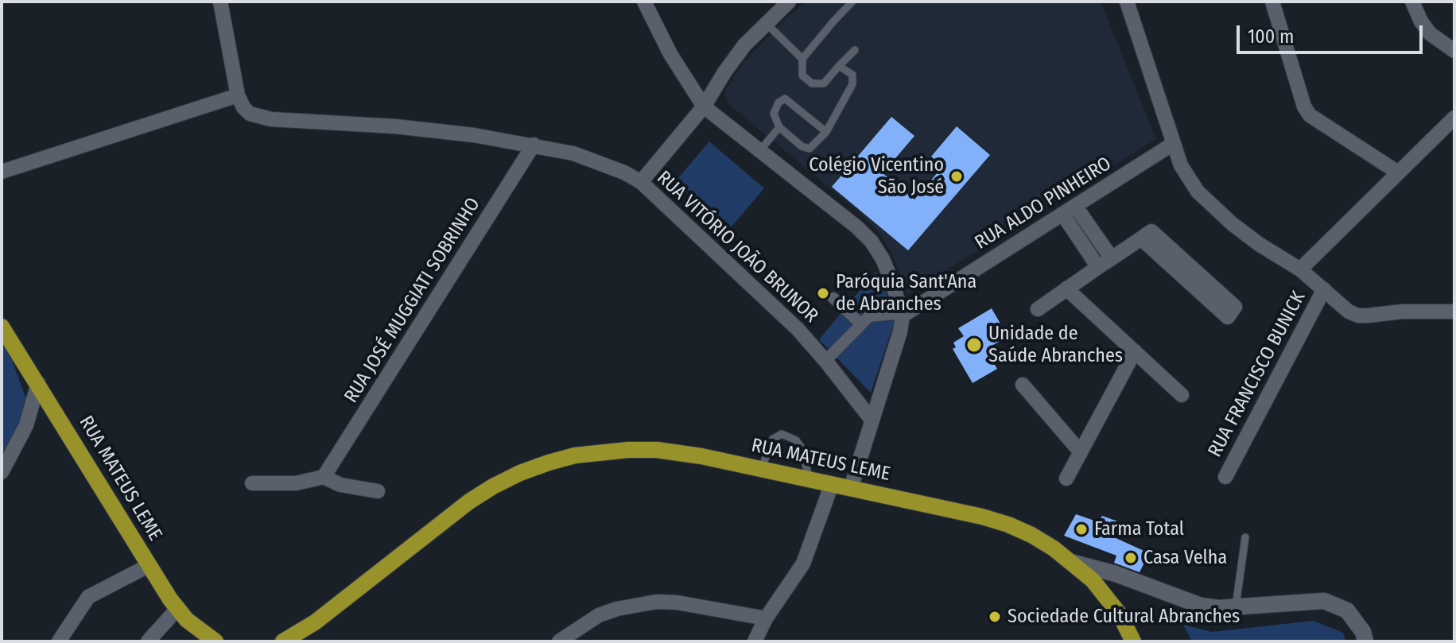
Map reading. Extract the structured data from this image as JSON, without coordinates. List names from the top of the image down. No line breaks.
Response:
{"streets":{"main road":["RUA MATEUS LEME"],"street":["RUA ALDO PINHEIRO","RUA VITÓRIO JOÃO BRUNOR","RUA JOSÉ MUGGIATI SOBRINHO","RUA FRANCISCO BUNICK"]},"crossings":[["RUA VITÓRIO JOÃO BRUNOR","RUA JOSÉ MUGGIATI SOBRINHO"]],"places":["Colégio Vicentino São José","Paróquia Sant'Ana de Abranches","Unidade de Saúde Abranches","Farma Total","Casa Velha","Sociedade Cultural Abranches"],"scale_bar":"100 m"}
